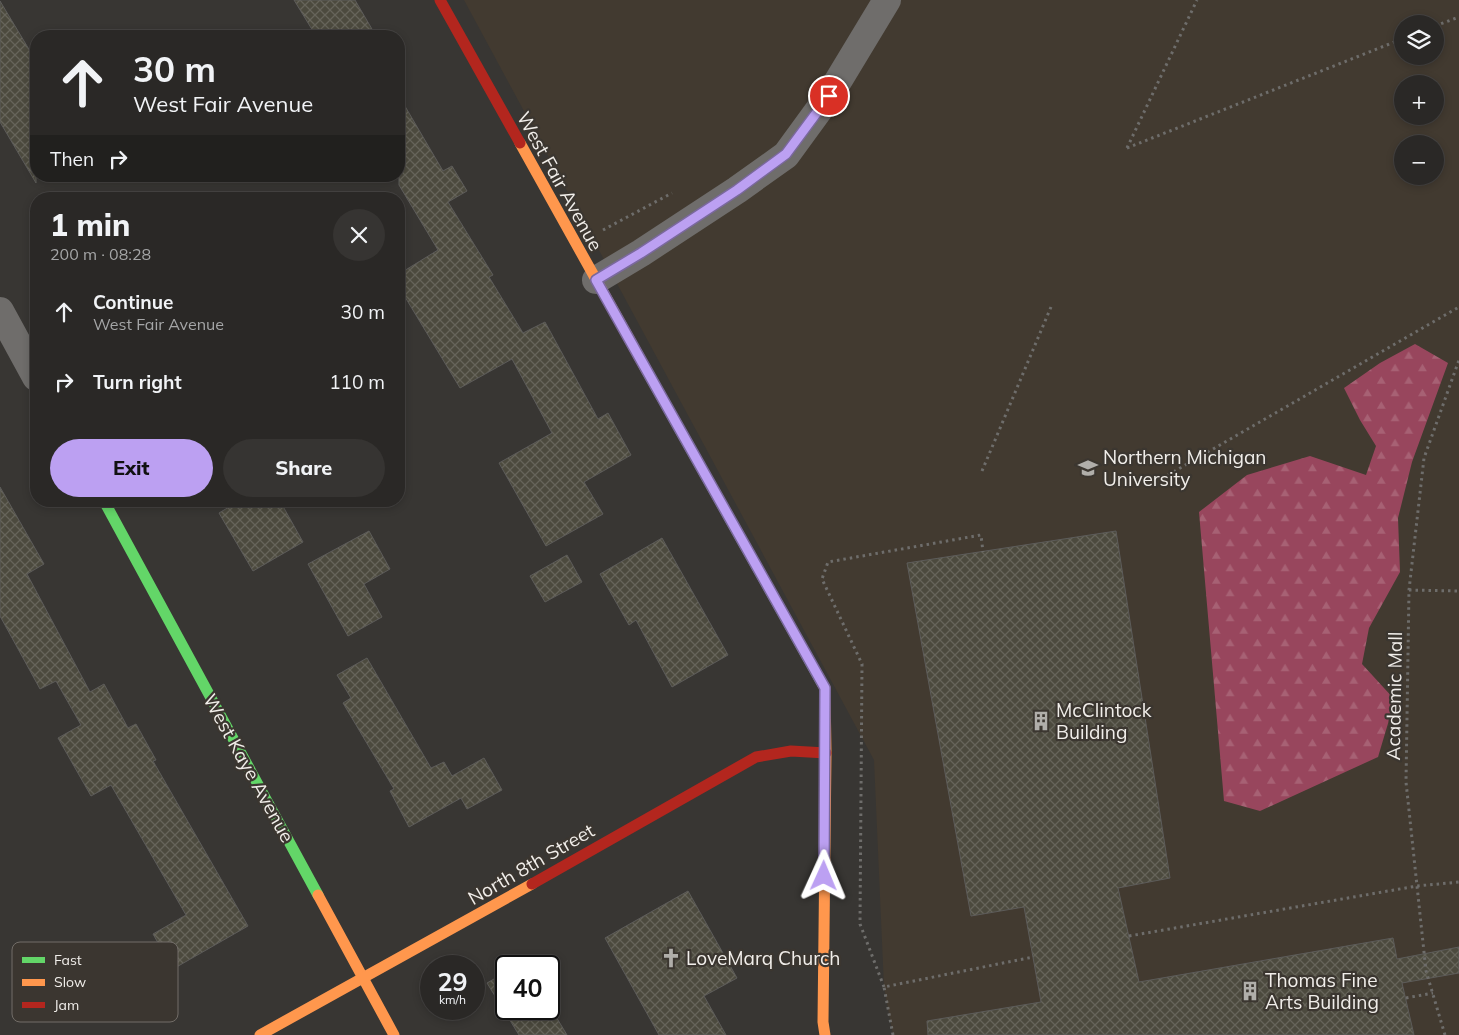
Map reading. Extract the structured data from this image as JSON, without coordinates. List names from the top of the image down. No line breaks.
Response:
{"streets":{"street":["West Fair Avenue","West Kaye Avenue","North 8th Street"],"path":["Academic Mall"]},"crossings":[["West Fair Avenue","North 8th Street"],["West Kaye Avenue","North 8th Street"]],"places":{"school or university":["Northern Michigan University"],"building":["McClintock Building","Thomas Fine Arts Building"],"church":["LoveMarq Church"]},"legend":["Fast","Slow","Jam"],"page":{"map_buttons":["+","−"],"turn":["30 m","West Fair Avenue"],"then":"Then","heading":["1 min","200 m · 08:28"],"list":[{"name":"Continue","note":"West Fair Avenue","value":"30 m"},{"name":"Turn right","value":"110 m"}],"buttons":["Exit","Share"],"speed":"29 km/h","limit":"40"}}
